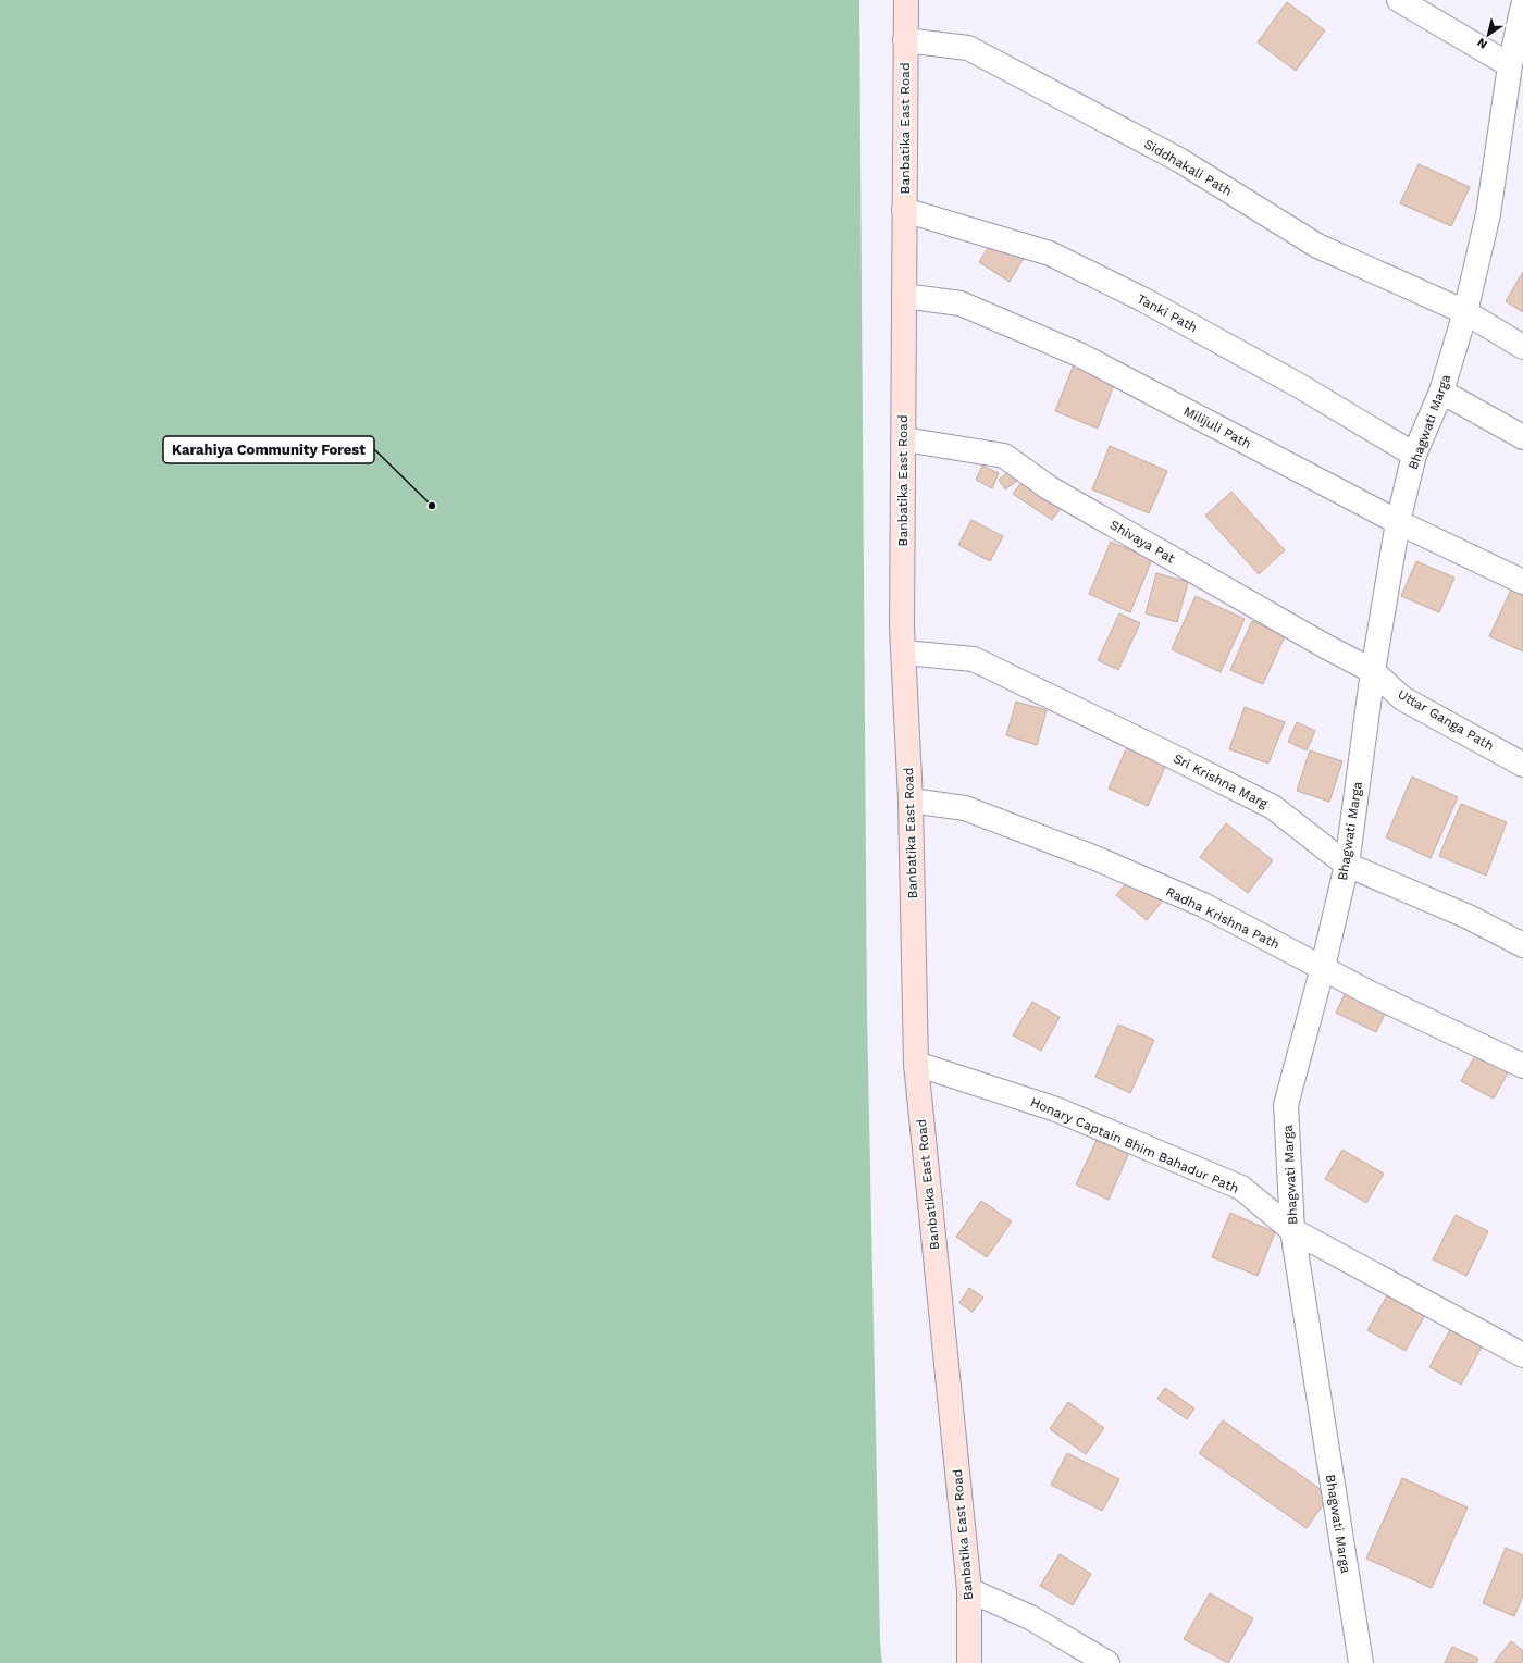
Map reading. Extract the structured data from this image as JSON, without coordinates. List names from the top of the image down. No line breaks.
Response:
{"streets":{"street":["Banbatika East Road","Siddhakali Path","Tanki Path","Bhagwati Marga","Milijuli Path","Shivaya Pat","Uttar Ganga Path","Sri Krishna Marg","Radha Krishna Path","Honary Captain Bhim Bahadur Path"]},"crossings":[["Banbatika East Road","Siddhakali Path"],["Banbatika East Road","Tanki Path"],["Banbatika East Road","Milijuli Path"],["Banbatika East Road","Shivaya Pat"],["Banbatika East Road","Sri Krishna Marg"],["Banbatika East Road","Radha Krishna Path"],["Banbatika East Road","Honary Captain Bhim Bahadur Path"],["Siddhakali Path","Bhagwati Marga"],["Tanki Path","Bhagwati Marga"],["Bhagwati Marga","Milijuli Path"],["Bhagwati Marga","Shivaya Pat"],["Bhagwati Marga","Uttar Ganga Path"],["Bhagwati Marga","Sri Krishna Marg"],["Bhagwati Marga","Radha Krishna Path"],["Bhagwati Marga","Honary Captain Bhim Bahadur Path"],["Shivaya Pat","Uttar Ganga Path"]],"places":["Karahiya Community Forest"],"north":"bottom left"}
